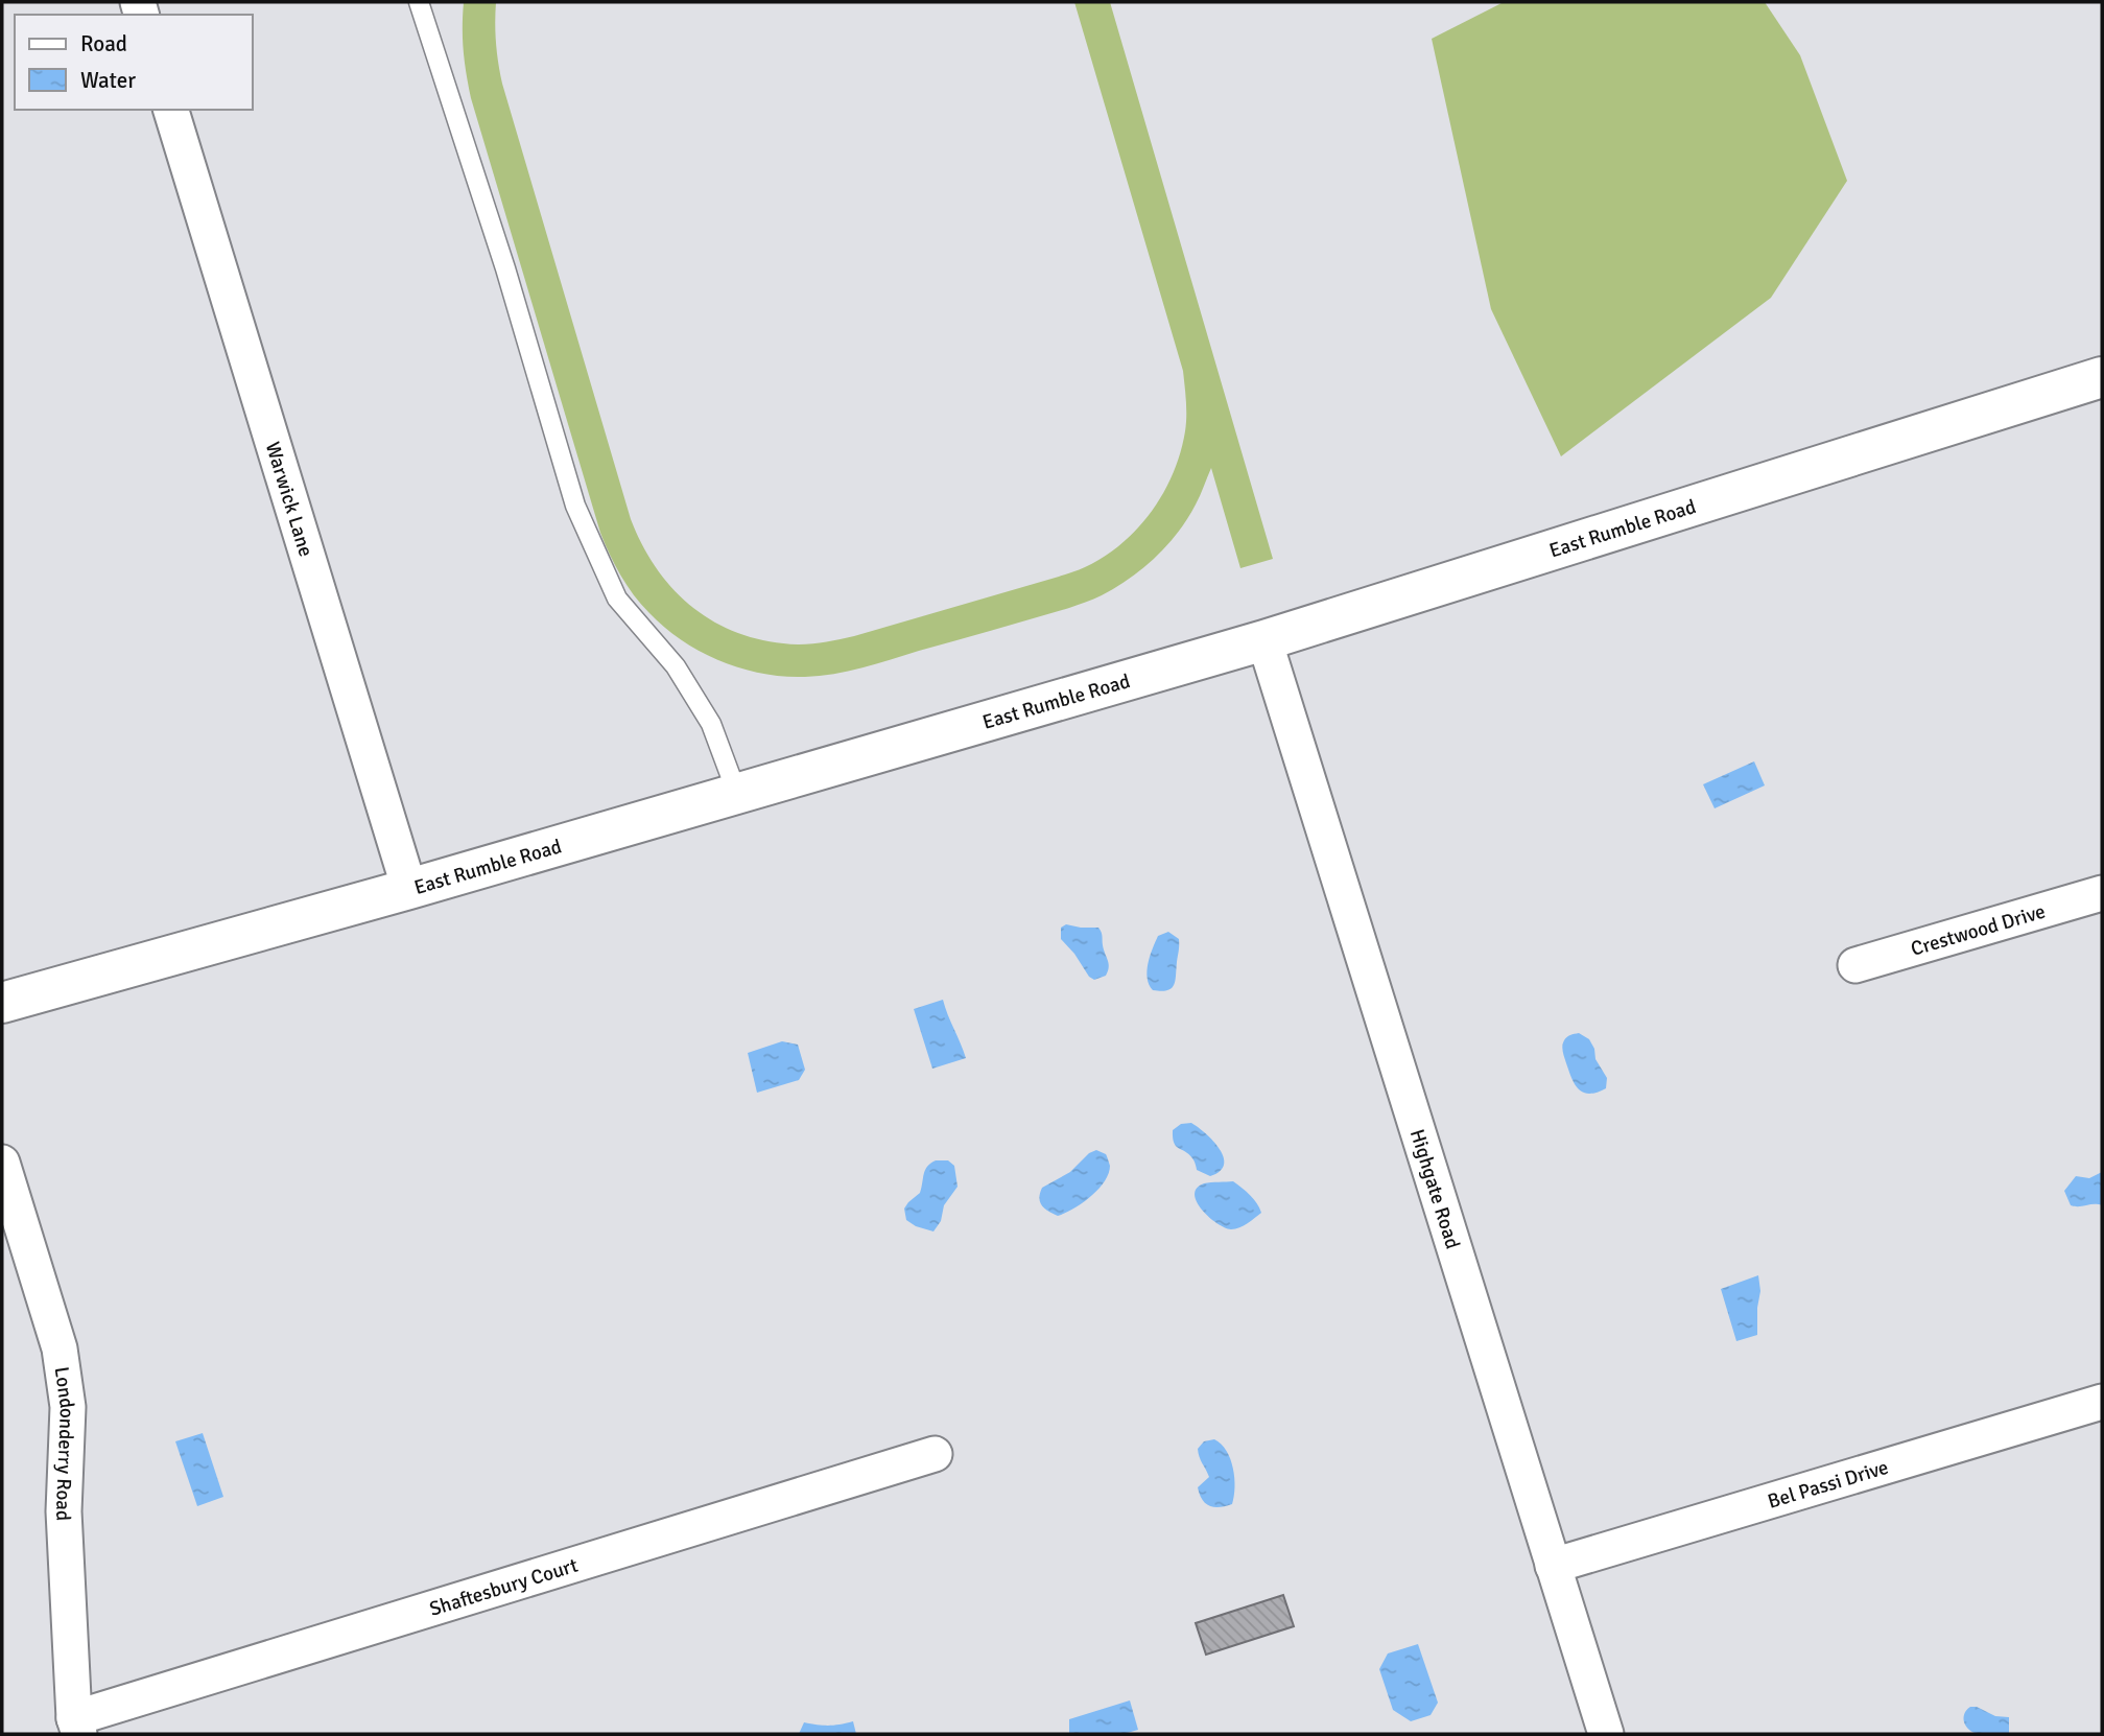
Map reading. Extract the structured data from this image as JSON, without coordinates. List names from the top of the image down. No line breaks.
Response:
{"streets":{"street":["Warwick Lane","East Rumble Road","Crestwood Drive","Highgate Road","Londonderry Road","Bel Passi Drive","Shaftesbury Court"]},"crossings":[["Warwick Lane","East Rumble Road"],["East Rumble Road","Highgate Road"],["Highgate Road","Bel Passi Drive"],["Londonderry Road","Shaftesbury Court"]],"legend":["Road","Water"]}
